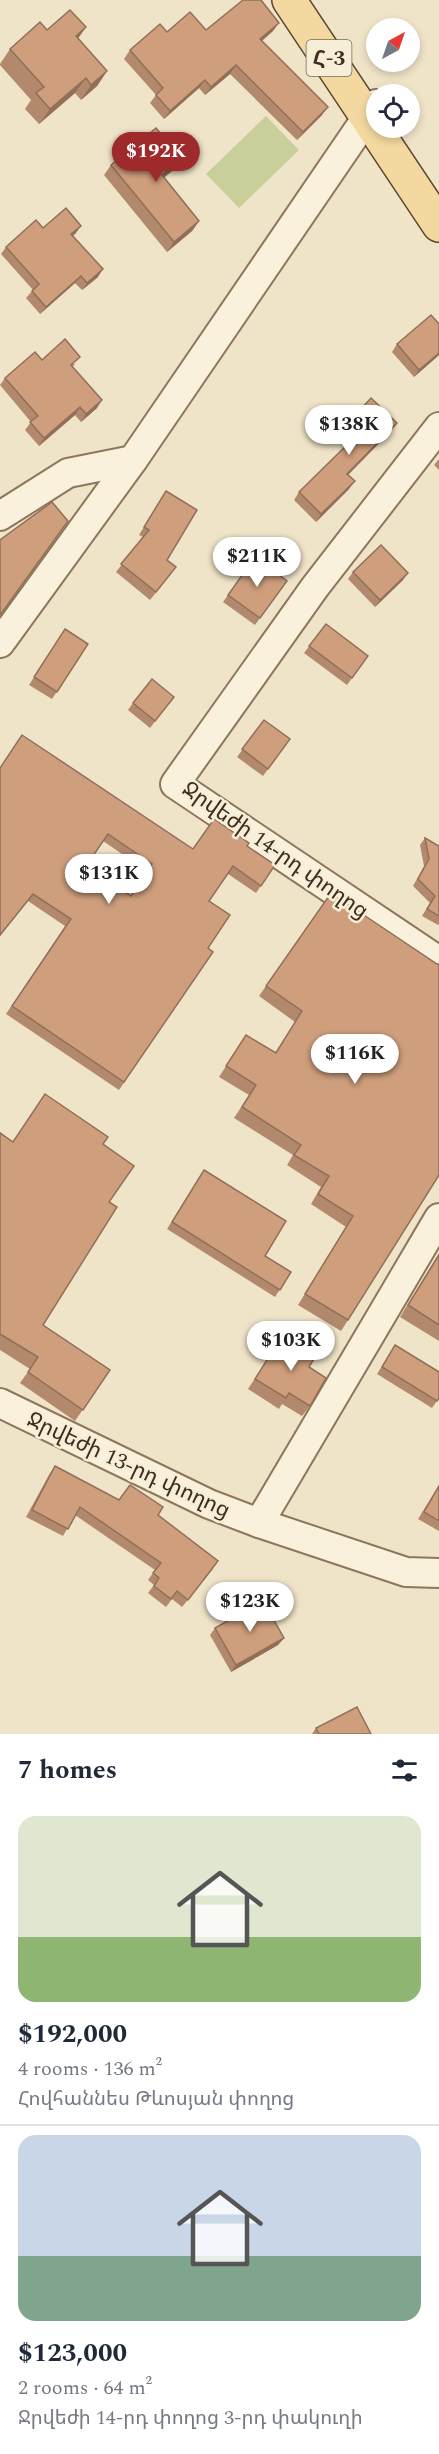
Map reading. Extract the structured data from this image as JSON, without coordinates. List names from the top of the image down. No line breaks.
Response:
{"streets":{"main road":["Հ-3"],"street":["Ջրվեժի 14-րդ փողոց","Ջրվեժի 13-րդ փողոց"]},"north":"top right","page":{"price":["$192K","$138K","$211K","$131K","$116K","$103K","$123K"],"heading":"7 homes","list":[{"name":"$192,000","note":"4 rooms · 136 m² · Հովհաննես Թևոսյան փողոց"},{"name":"$123,000","note":"2 rooms · 64 m² · Ջրվեժի 14-րդ փողոց 3-րդ փակուղի"}]}}
